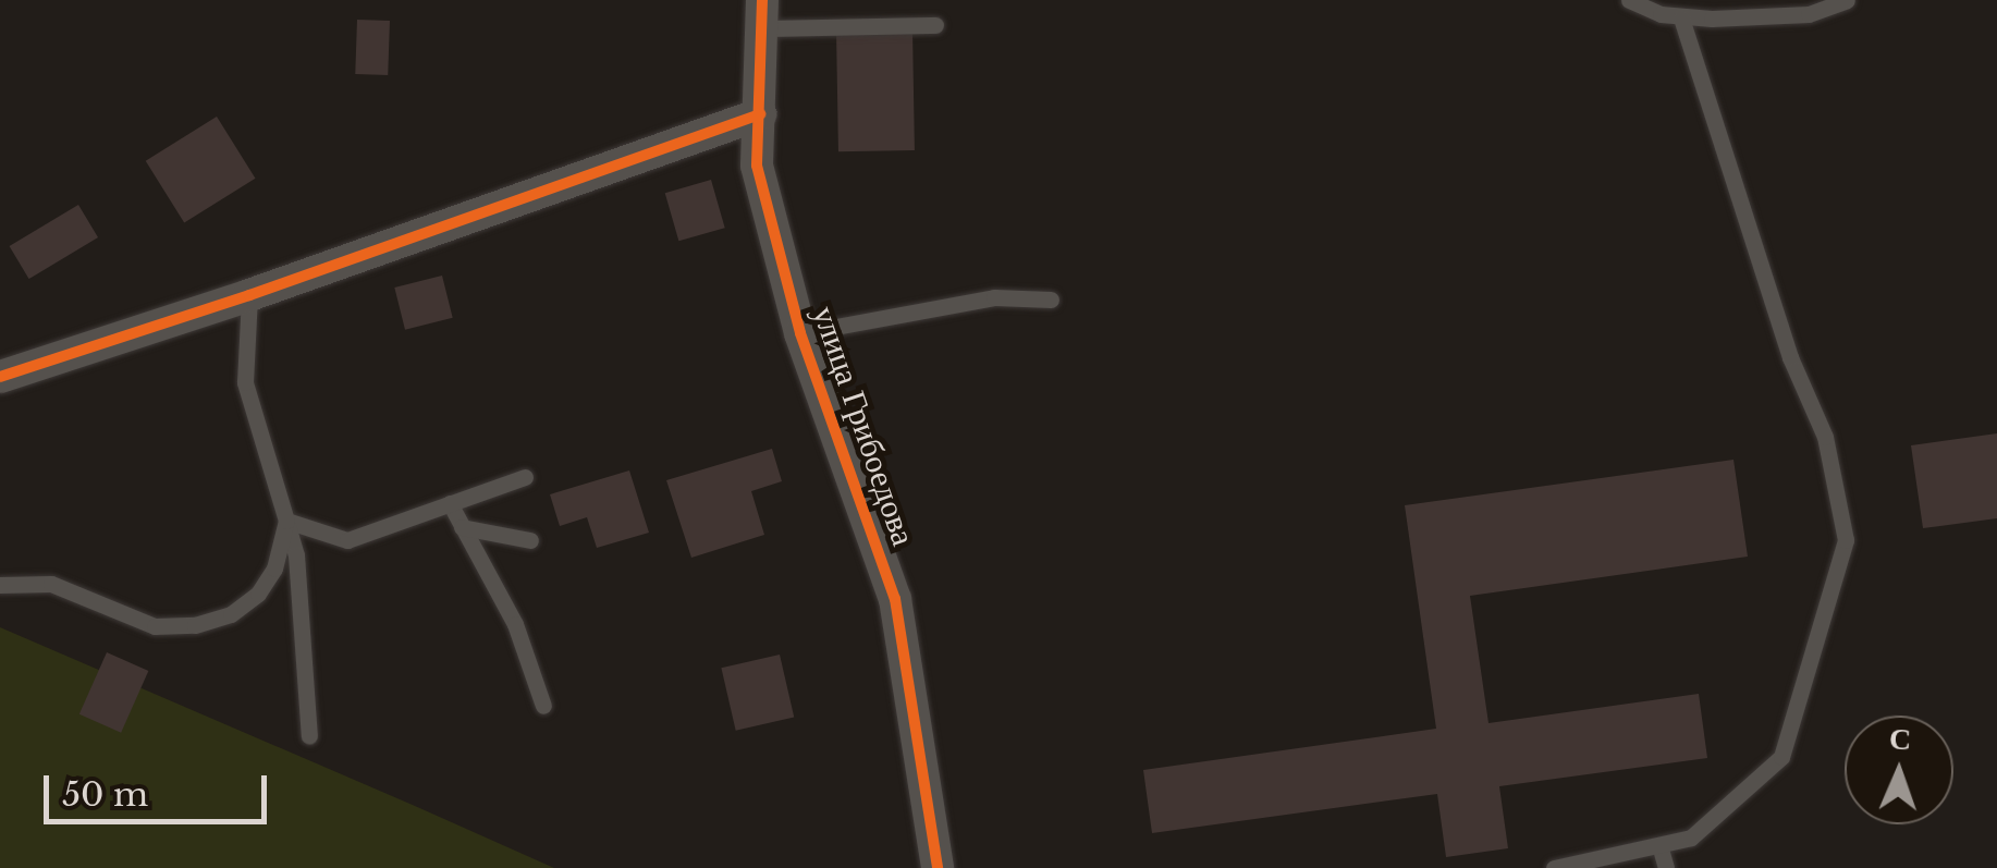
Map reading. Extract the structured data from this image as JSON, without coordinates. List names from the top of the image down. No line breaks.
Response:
{"streets":{"street":["улица Грибоедова"]},"scale_bar":"50 m","north":"top"}
